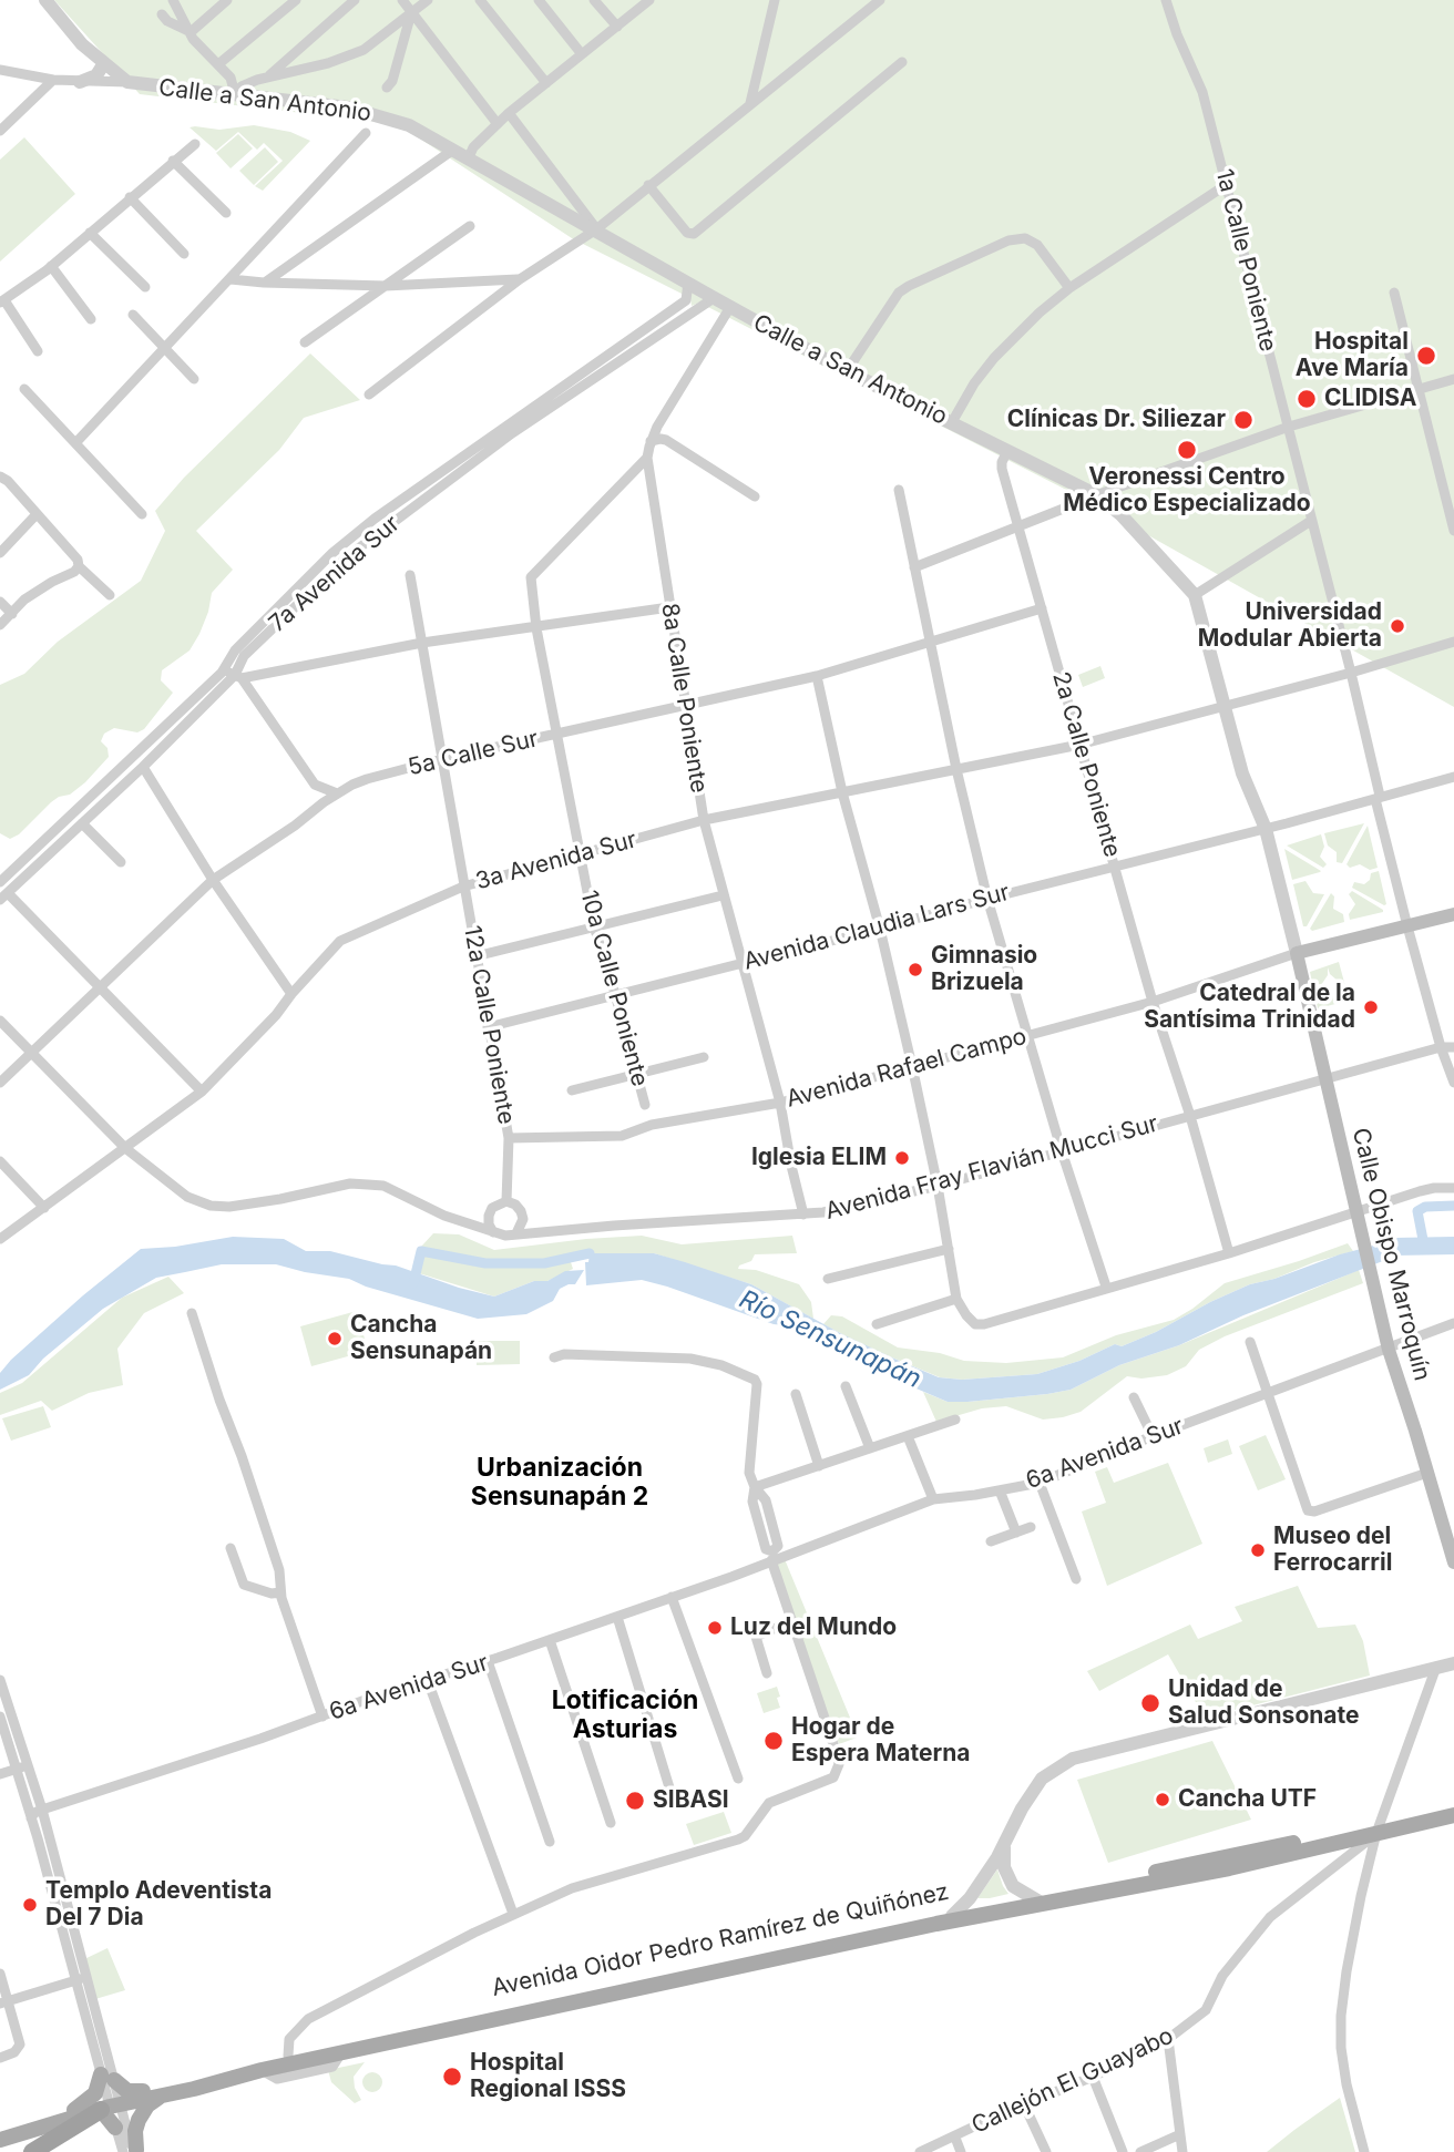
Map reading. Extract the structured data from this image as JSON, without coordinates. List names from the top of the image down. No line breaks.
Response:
{"streets":{"main road":["Calle Obispo Marroquín","Avenida Oidor Pedro Ramírez de Quiñónez"],"street":["Calle a San Antonio","1a Calle Poniente","7a Avenida Sur","8a Calle Poniente","5a Calle Sur","2a Calle Poniente","3a Avenida Sur","Avenida Claudia Lars Sur","10a Calle Poniente","12a Calle Poniente","Avenida Rafael Campo","Avenida Fray Flavián Mucci Sur","6a Avenida Sur","Callejón El Guayabo"]},"crossings":[["Calle a San Antonio","7a Avenida Sur"],["Calle a San Antonio","8a Calle Poniente"],["Calle a San Antonio","2a Calle Poniente"],["Calle a San Antonio","3a Avenida Sur"],["Calle a San Antonio","Avenida Claudia Lars Sur"],["Calle a San Antonio","Avenida Rafael Campo"],["Calle a San Antonio","Calle Obispo Marroquín"],["1a Calle Poniente","3a Avenida Sur"],["1a Calle Poniente","Avenida Claudia Lars Sur"],["1a Calle Poniente","Avenida Fray Flavián Mucci Sur"],["8a Calle Poniente","5a Calle Sur"],["8a Calle Poniente","3a Avenida Sur"],["8a Calle Poniente","Avenida Claudia Lars Sur"],["8a Calle Poniente","10a Calle Poniente"],["8a Calle Poniente","Avenida Rafael Campo"],["8a Calle Poniente","Avenida Fray Flavián Mucci Sur"],["5a Calle Sur","2a Calle Poniente"],["5a Calle Sur","10a Calle Poniente"],["5a Calle Sur","12a Calle Poniente"],["5a Calle Sur","Avenida Fray Flavián Mucci Sur"],["2a Calle Poniente","3a Avenida Sur"],["2a Calle Poniente","Avenida Claudia Lars Sur"],["2a Calle Poniente","Avenida Rafael Campo"],["2a Calle Poniente","Avenida Fray Flavián Mucci Sur"],["3a Avenida Sur","10a Calle Poniente"],["3a Avenida Sur","12a Calle Poniente"],["3a Avenida Sur","Avenida Fray Flavián Mucci Sur"],["Avenida Claudia Lars Sur","10a Calle Poniente"],["Avenida Claudia Lars Sur","12a Calle Poniente"],["12a Calle Poniente","Avenida Rafael Campo"],["12a Calle Poniente","Avenida Fray Flavián Mucci Sur"],["Avenida Rafael Campo","Calle Obispo Marroquín"],["Avenida Fray Flavián Mucci Sur","Calle Obispo Marroquín"],["Calle Obispo Marroquín","6a Avenida Sur"],["Avenida Oidor Pedro Ramírez de Quiñónez","Callejón El Guayabo"]],"districts":["Urbanización Sensunapán 2","Lotificación Asturias"],"water":["Río Sensunapán"],"places":["Hospital Ave María","CLIDISA","Clínicas Dr. Siliezar","Veronessi Centro Médico Especializado","Universidad Modular Abierta","Gimnasio Brizuela","Catedral de la Santísima Trinidad","Iglesia ELIM","Cancha Sensunapán","Museo del Ferrocarril","Luz del Mundo","Unidad de Salud Sonsonate","Hogar de Espera Materna","Cancha UTF","SIBASI","Templo Adeventista Del 7 Dia","Hospital Regional ISSS"]}
